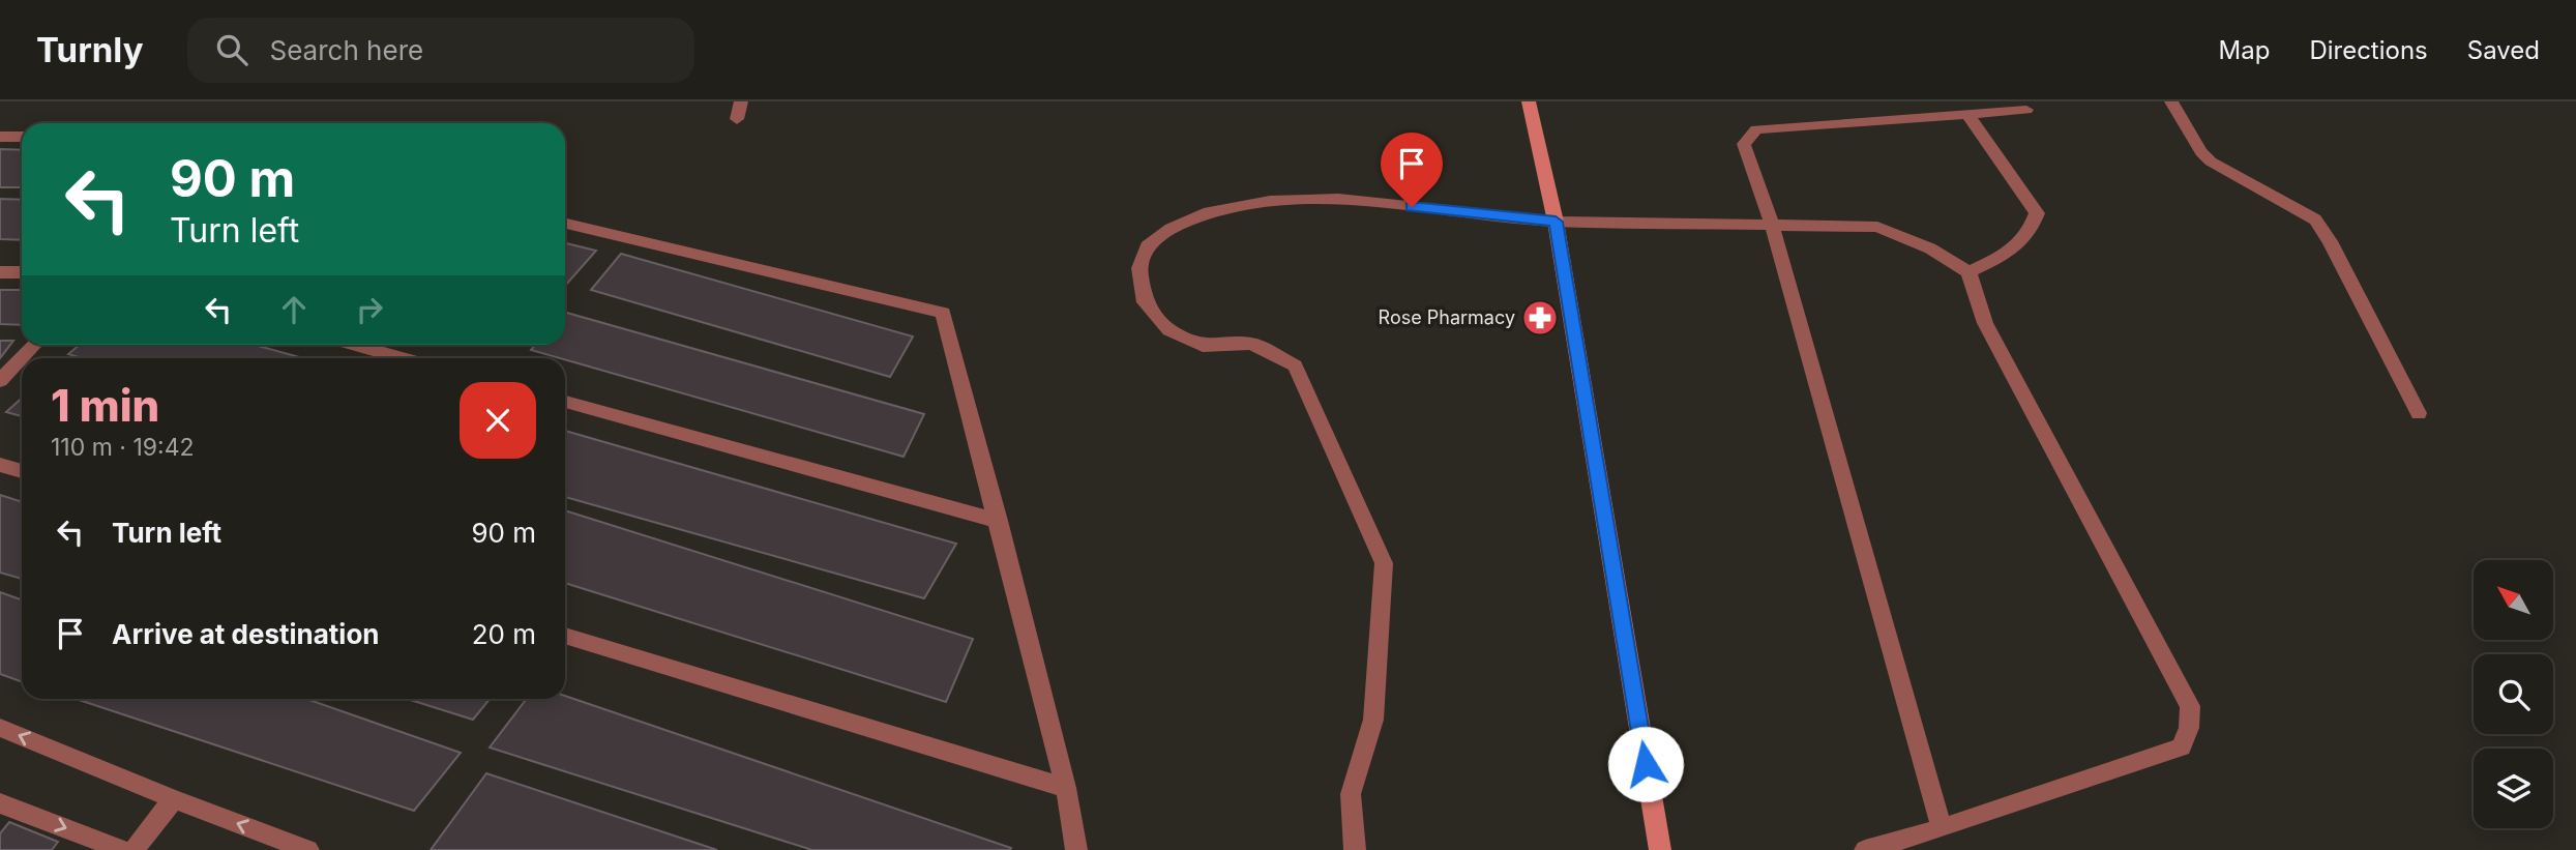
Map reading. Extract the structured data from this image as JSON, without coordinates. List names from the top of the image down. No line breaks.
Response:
{"places":{"pharmacy":["Rose Pharmacy"]},"north":"top left","page":{"header":"Turnly","search":"Search here","nav":["Map","Directions","Saved"],"turn":["90 m","Turn left"],"heading":["1 min","110 m · 19:42"],"list":[{"name":"Turn left","value":"90 m"},{"name":"Arrive at destination","value":"20 m"}]}}
